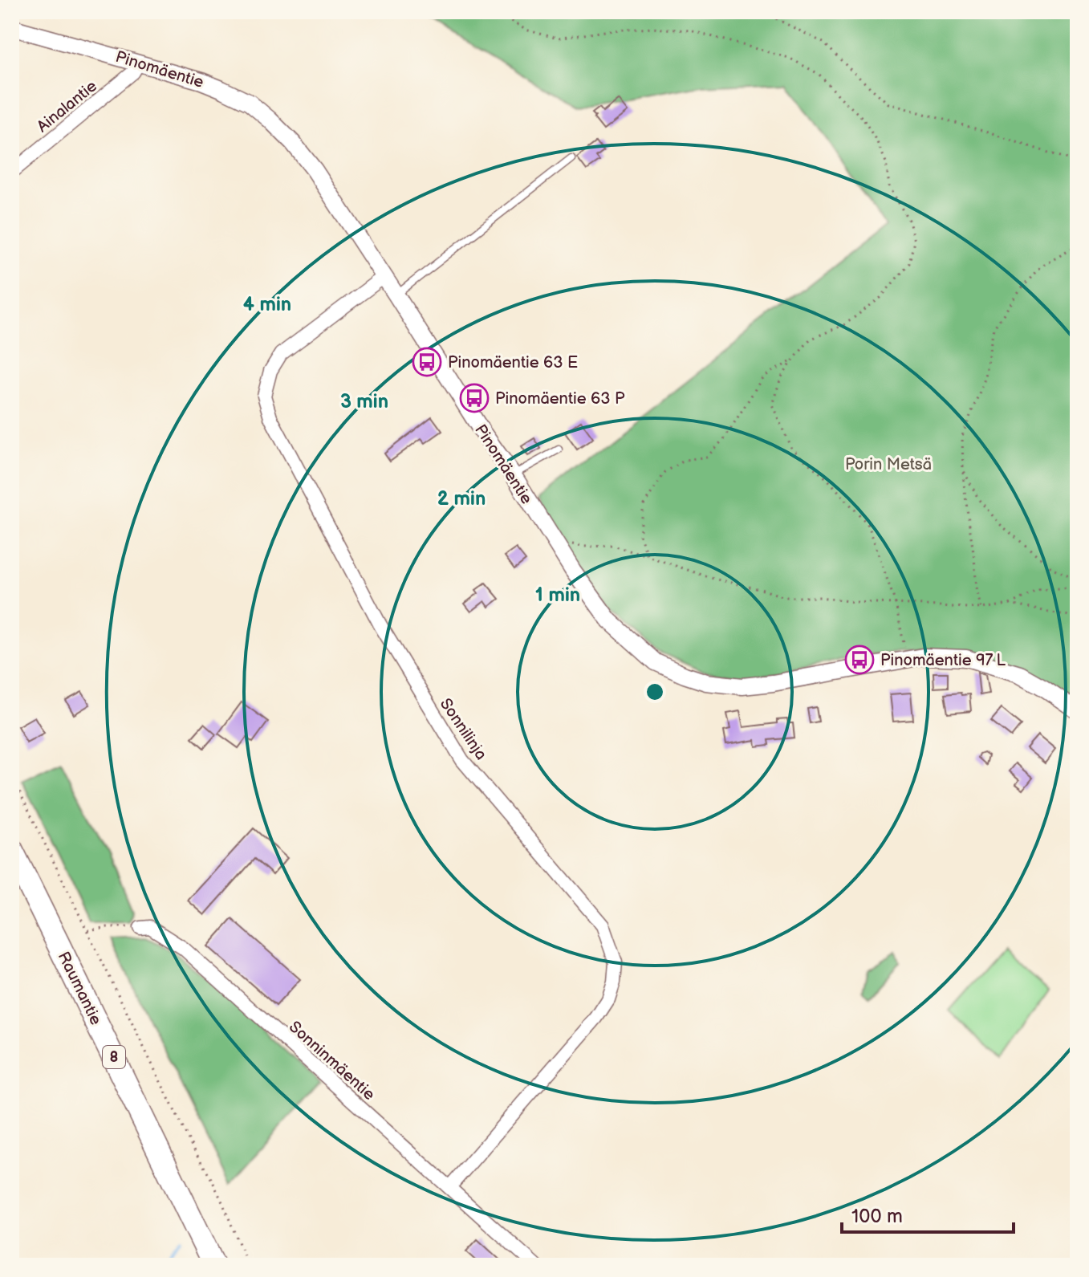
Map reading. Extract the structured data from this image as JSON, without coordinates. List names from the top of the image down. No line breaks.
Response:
{"streets":{"highway":["Raumantie","8"],"street":["Pinomäentie","Ainalantie","Sonnilinja","Sonninmäentie"]},"crossings":[["Pinomäentie","Ainalantie"],["Pinomäentie","Sonnilinja"],["Sonnilinja","Sonninmäentie"]],"parks":["Porin Metsä"],"places":{"bus stop":["Pinomäentie 63 E","Pinomäentie 63 P","Pinomäentie 97 L"]},"scale_bar":"100 m","rings":["4 min","3 min","2 min","1 min"]}
